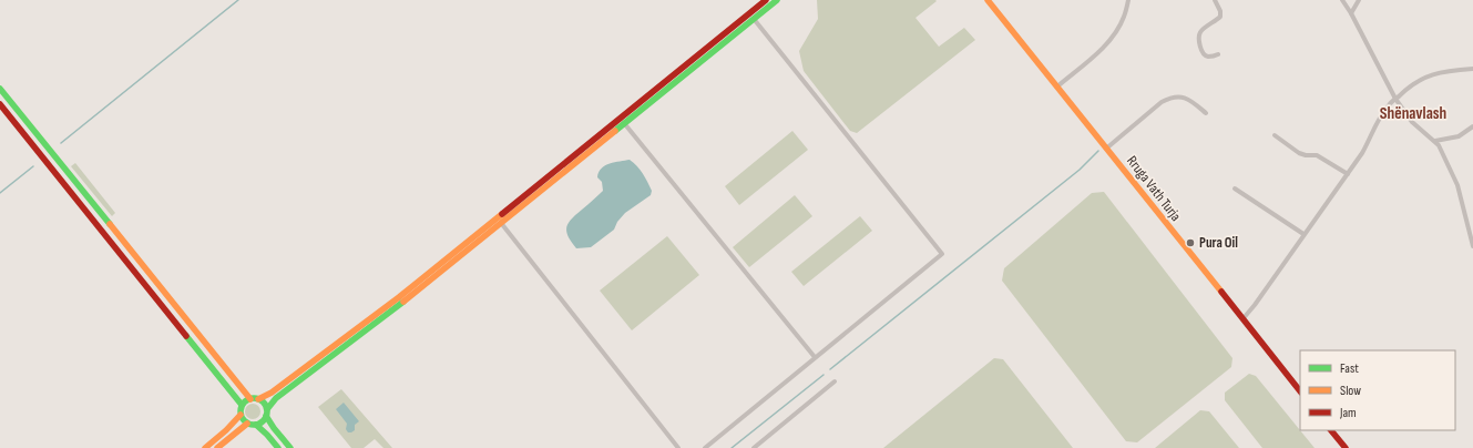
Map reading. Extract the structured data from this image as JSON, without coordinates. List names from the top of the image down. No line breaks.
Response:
{"streets":{"street":["Rruga Vath Turja"]},"districts":["Shënavlash"],"places":["Pura Oil"],"legend":["Fast","Slow","Jam"]}
